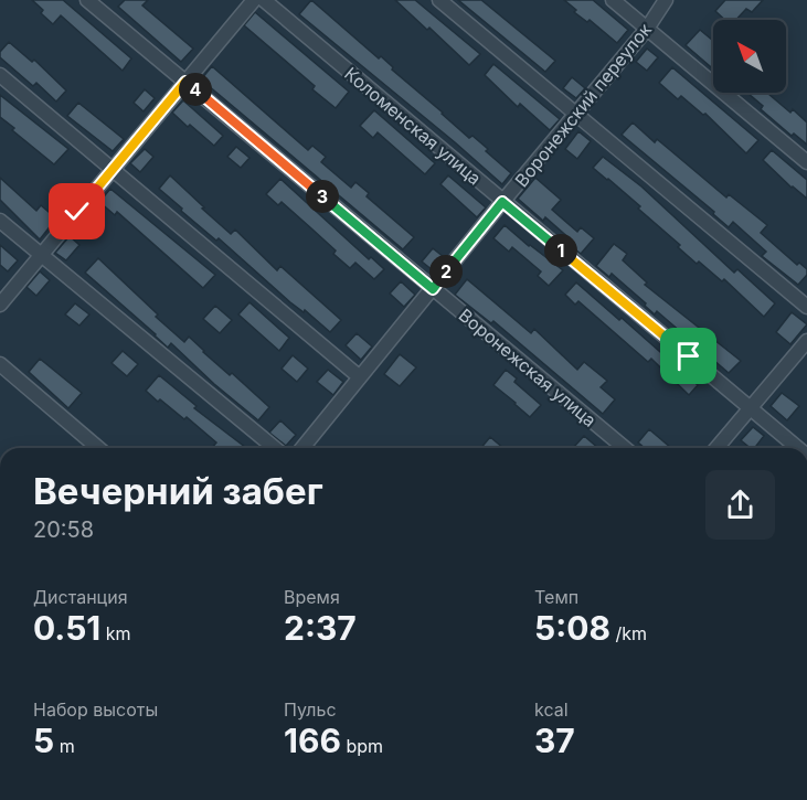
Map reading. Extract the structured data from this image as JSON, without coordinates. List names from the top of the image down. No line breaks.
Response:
{"streets":{"street":["Воронежский переулок","Коломенская улица","Воронежская улица"]},"crossings":[["Воронежский переулок","Коломенская улица"],["Воронежский переулок","Воронежская улица"]],"north":"top left","page":{"pins":["4","3","1","2"],"heading":["Вечерний забег","20:58"],"stats":[["Дистанция","0.51 km"],["Время","2:37"],["Темп","5:08 /km"],["Набор высоты","5 m"],["Пульс","166 bpm"],["kcal","37"]]}}
